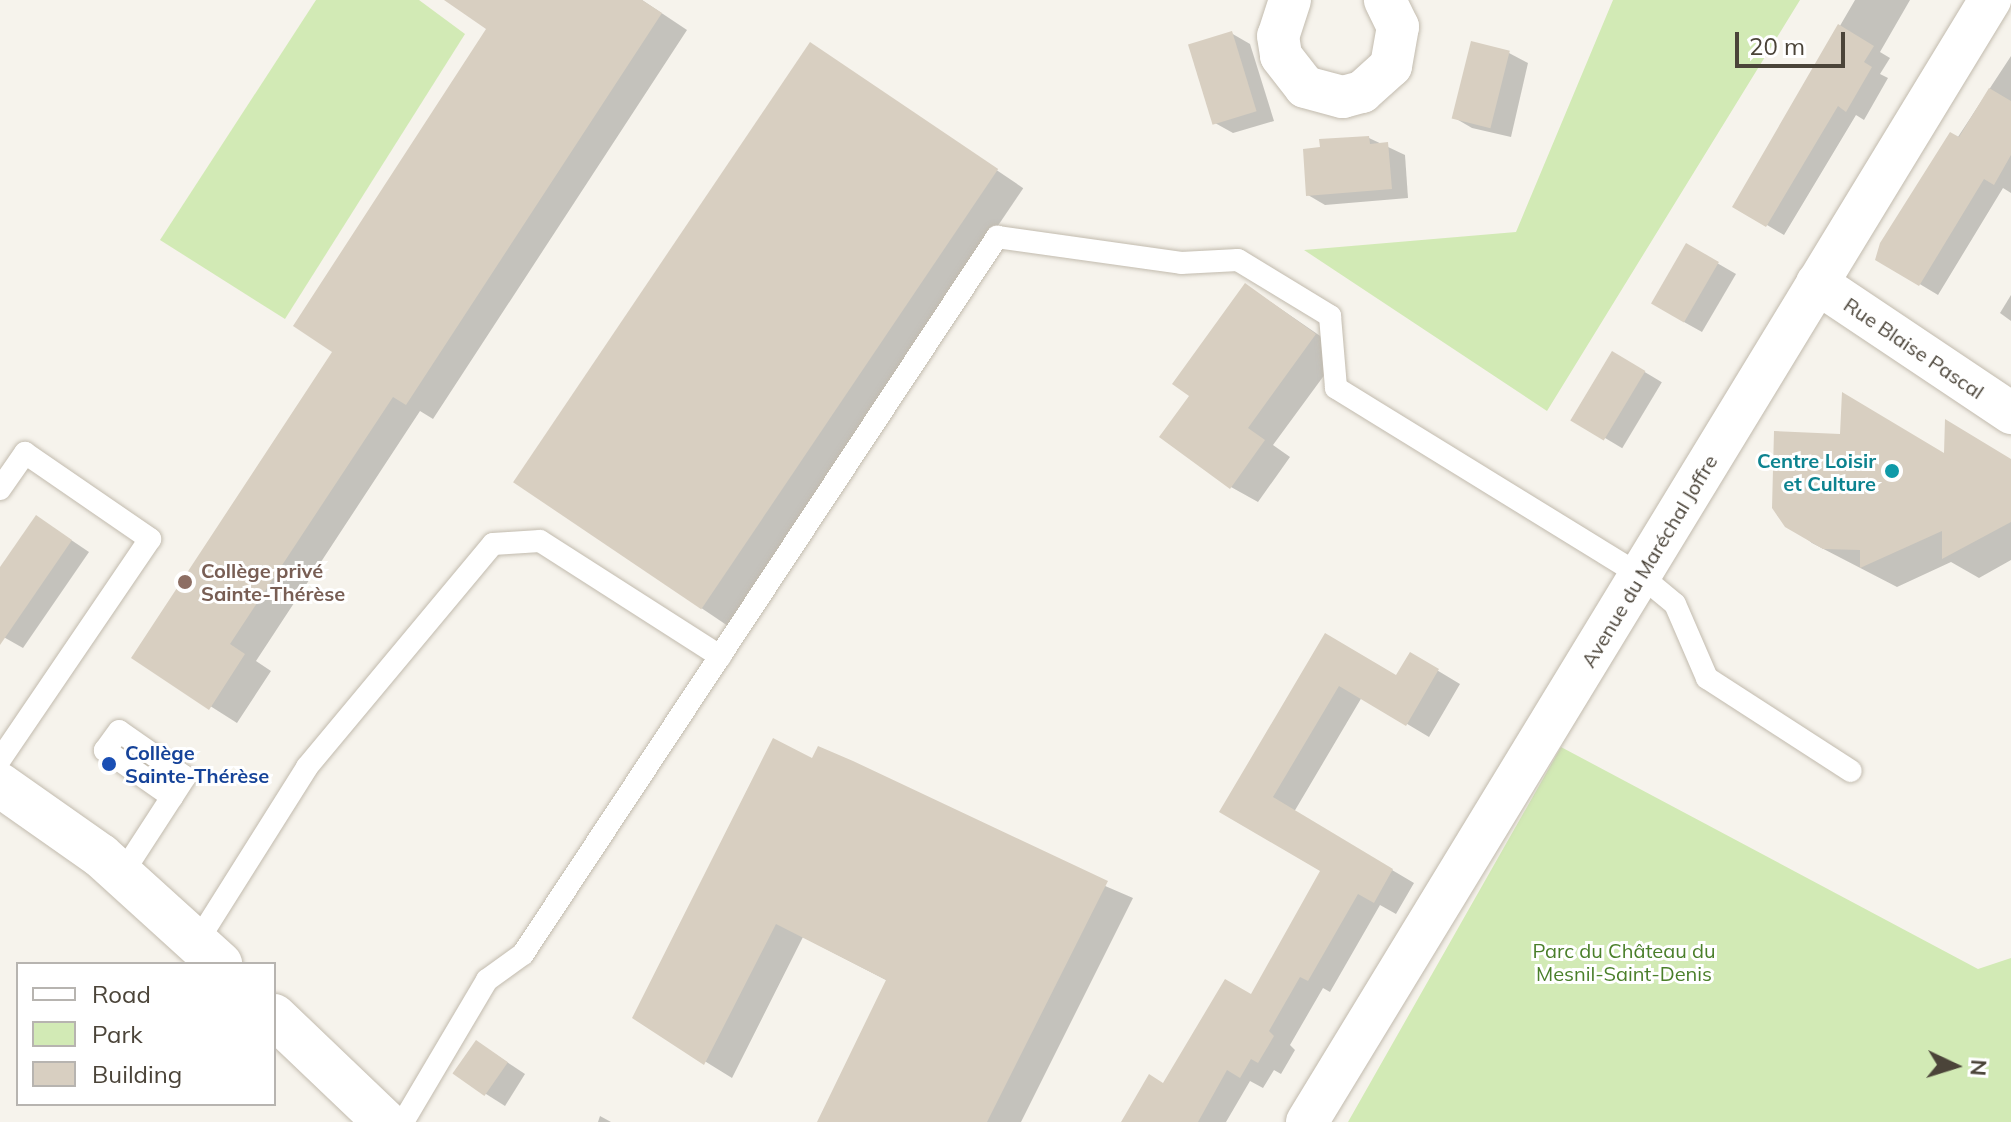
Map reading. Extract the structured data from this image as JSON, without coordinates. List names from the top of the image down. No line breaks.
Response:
{"streets":{"street":["Rue Blaise Pascal","Avenue du Maréchal Joffre"]},"crossings":[["Rue Blaise Pascal","Avenue du Maréchal Joffre"]],"parks":["Parc du Château du Mesnil-Saint-Denis"],"places":["Centre Loisir et Culture","Collège privé Sainte-Thérèse","Collège Sainte-Thérèse"],"legend":["Road","Park","Building"],"scale_bar":"20 m","north":"right"}
